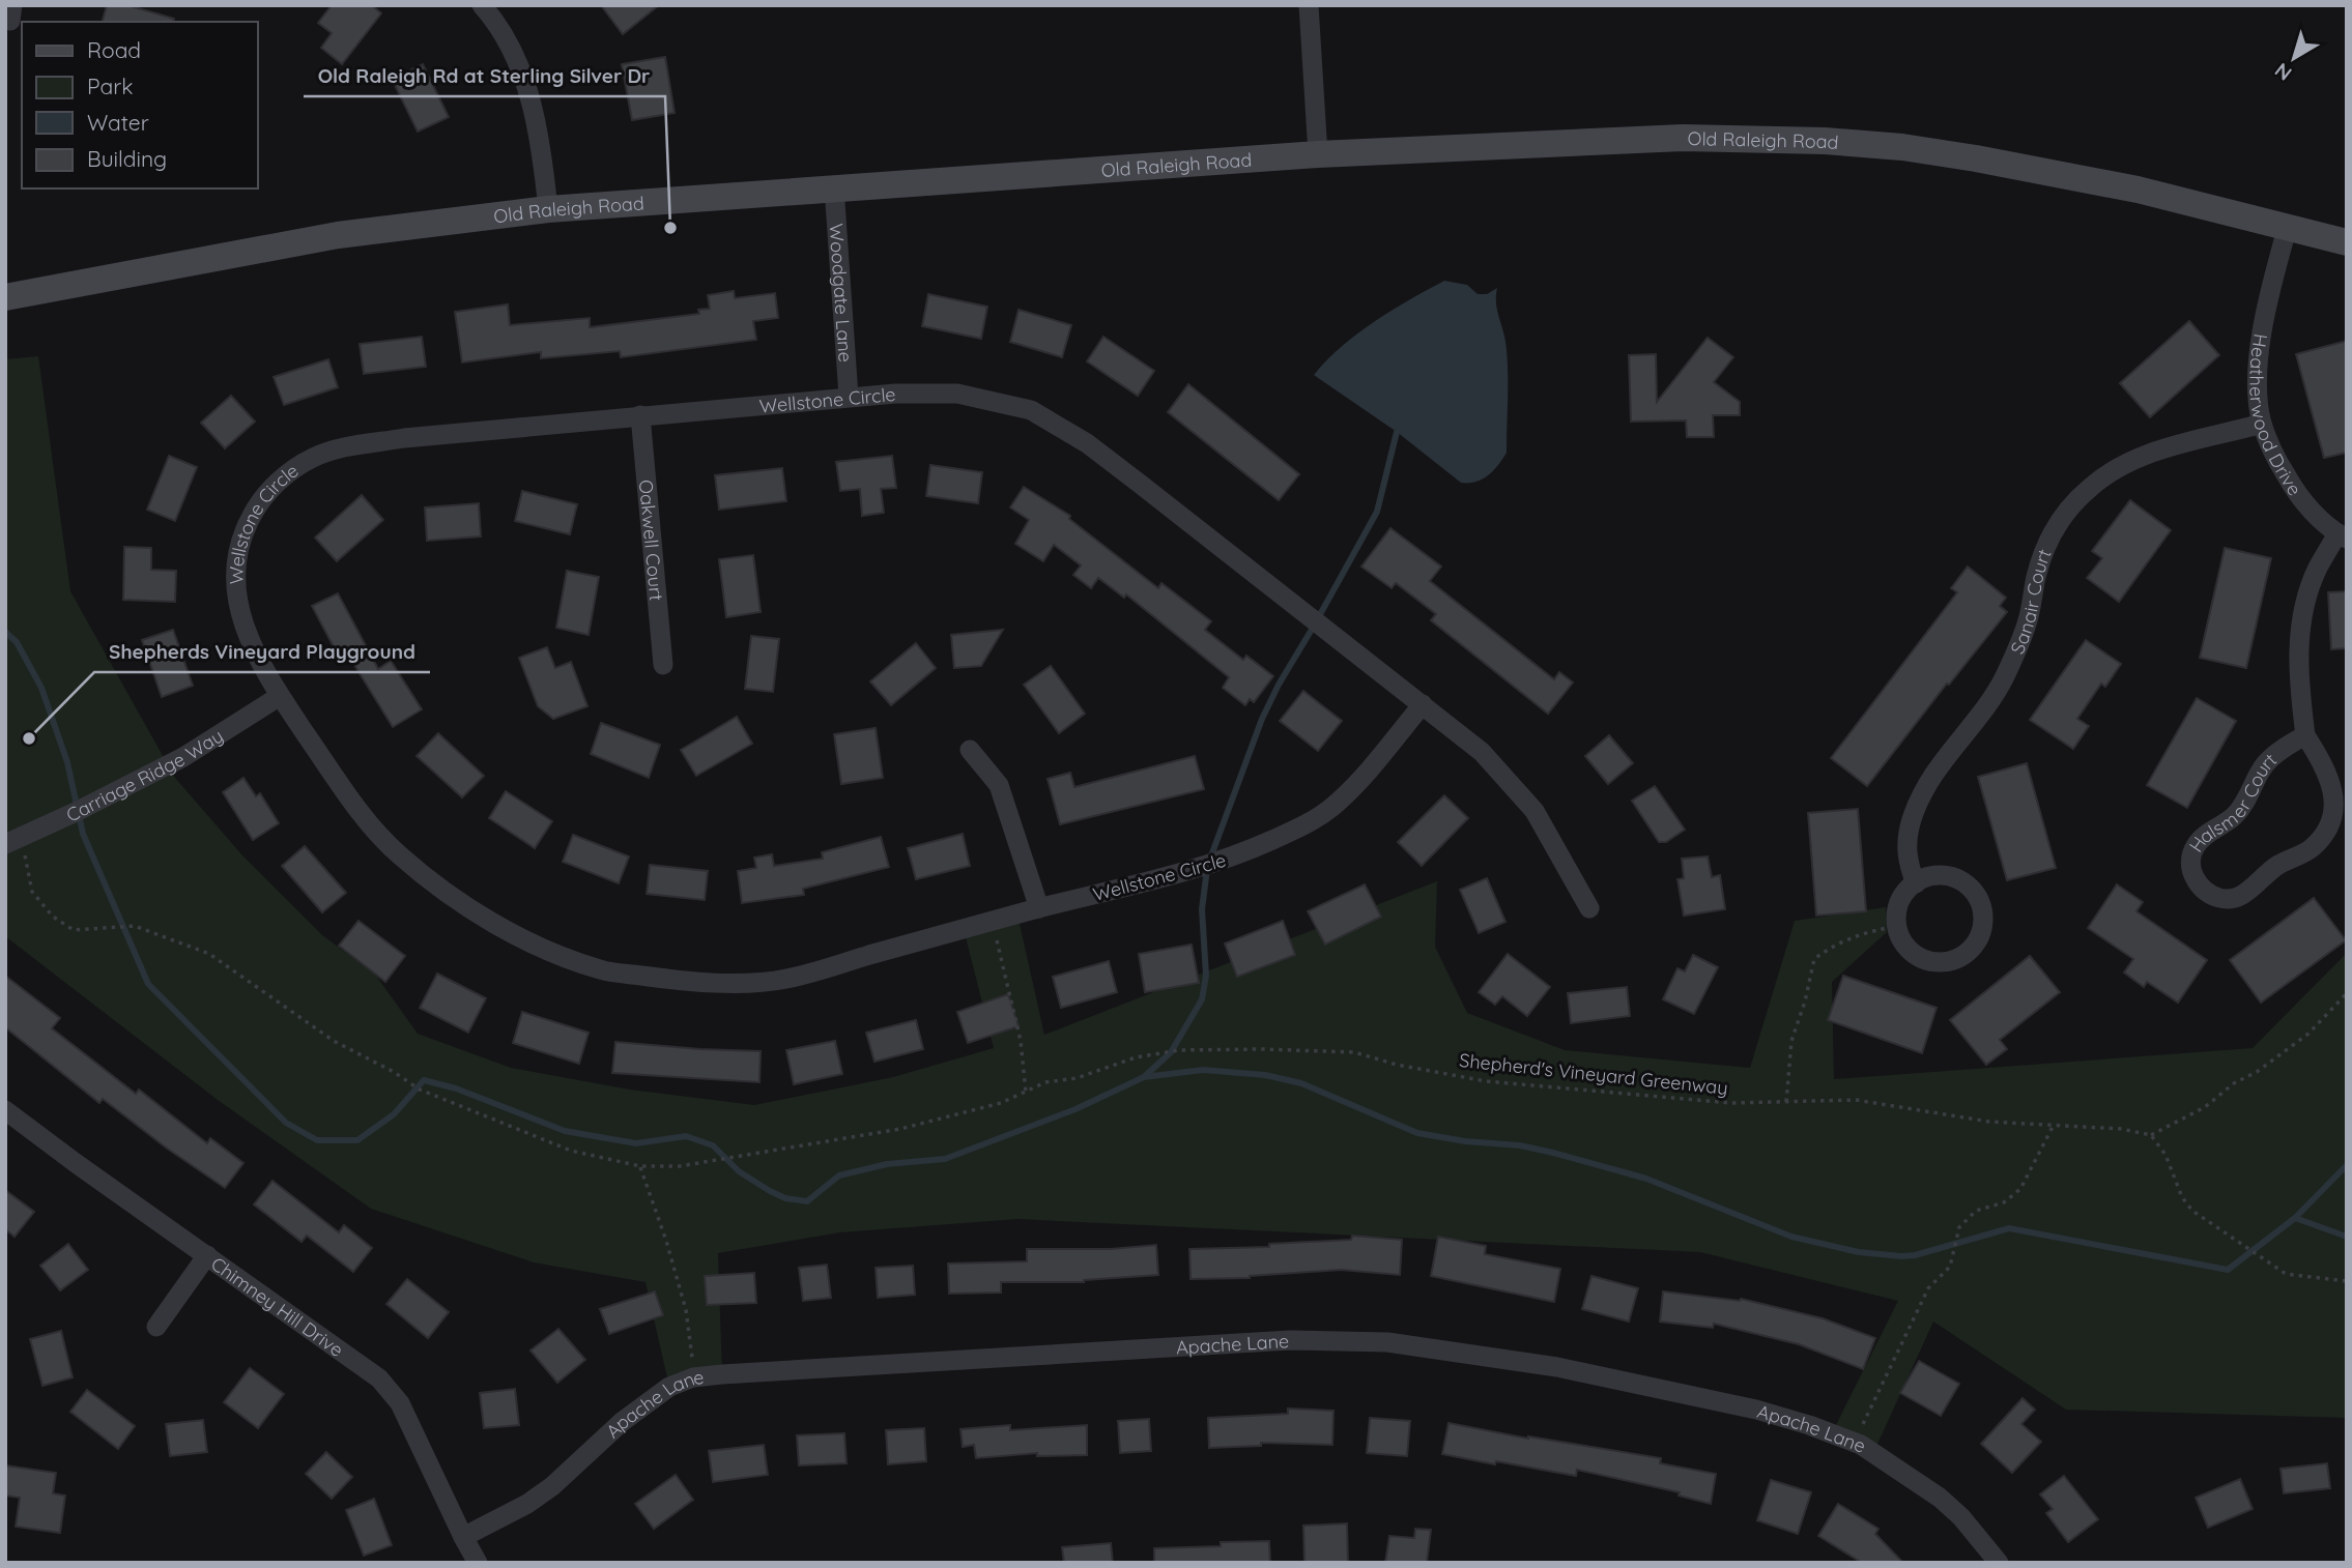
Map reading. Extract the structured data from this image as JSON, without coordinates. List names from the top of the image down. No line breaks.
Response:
{"streets":{"main road":["Old Raleigh Road"],"street":["Woodgate Lane","Wellstone Circle","Heatherwood Drive","Oakwell Court","Sanair Court","Carriage Ridge Way","Halsmer Court","Chimney Hill Drive","Apache Lane"],"path":["Shepherd's Vineyard Greenway"]},"crossings":[["Old Raleigh Road","Woodgate Lane"],["Old Raleigh Road","Heatherwood Drive"],["Woodgate Lane","Wellstone Circle"],["Wellstone Circle","Oakwell Court"],["Wellstone Circle","Carriage Ridge Way"],["Heatherwood Drive","Sanair Court"],["Heatherwood Drive","Halsmer Court"],["Carriage Ridge Way","Shepherd's Vineyard Greenway"],["Chimney Hill Drive","Apache Lane"]],"places":["Old Raleigh Rd at Sterling Silver Dr","Shepherds Vineyard Playground"],"legend":["Road","Park","Water","Building"],"north":"bottom left"}
